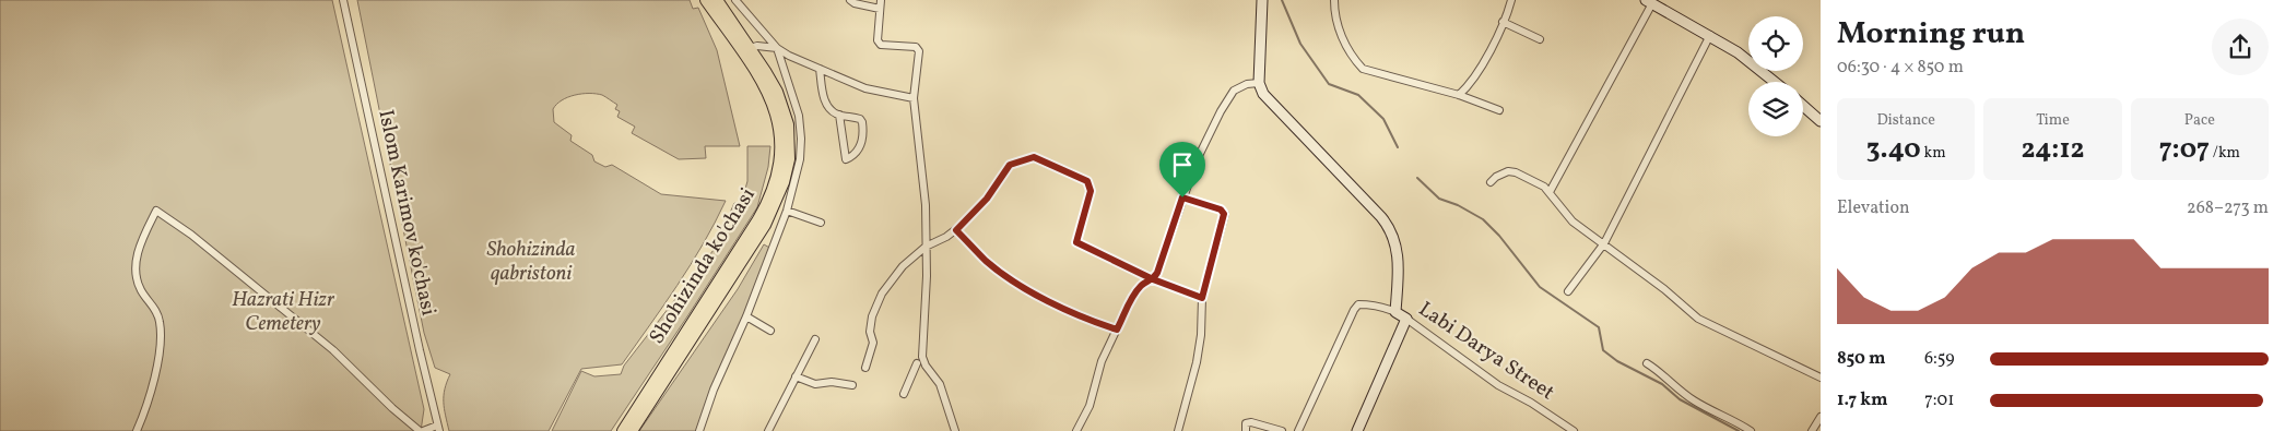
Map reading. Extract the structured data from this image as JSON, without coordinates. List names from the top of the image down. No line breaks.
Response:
{"streets":{"main road":["Shohizinda ko'chasi"],"street":["Islom Karimov ko'chasi","Labi Darya Street"]},"parks":["Shohizinda qabristoni","Hazrati Hizr Cemetery"],"page":{"heading":["Morning run","06:30 · 4 × 850 m"],"stats":[["Distance","3.40 km"],["Time","24:12"],["Pace","7:07 /km"]],"chart":["Elevation","268–273 m"],"list":[{"name":"850 m","note":"6:59"},{"name":"1.7 km","note":"7:01"}]}}
